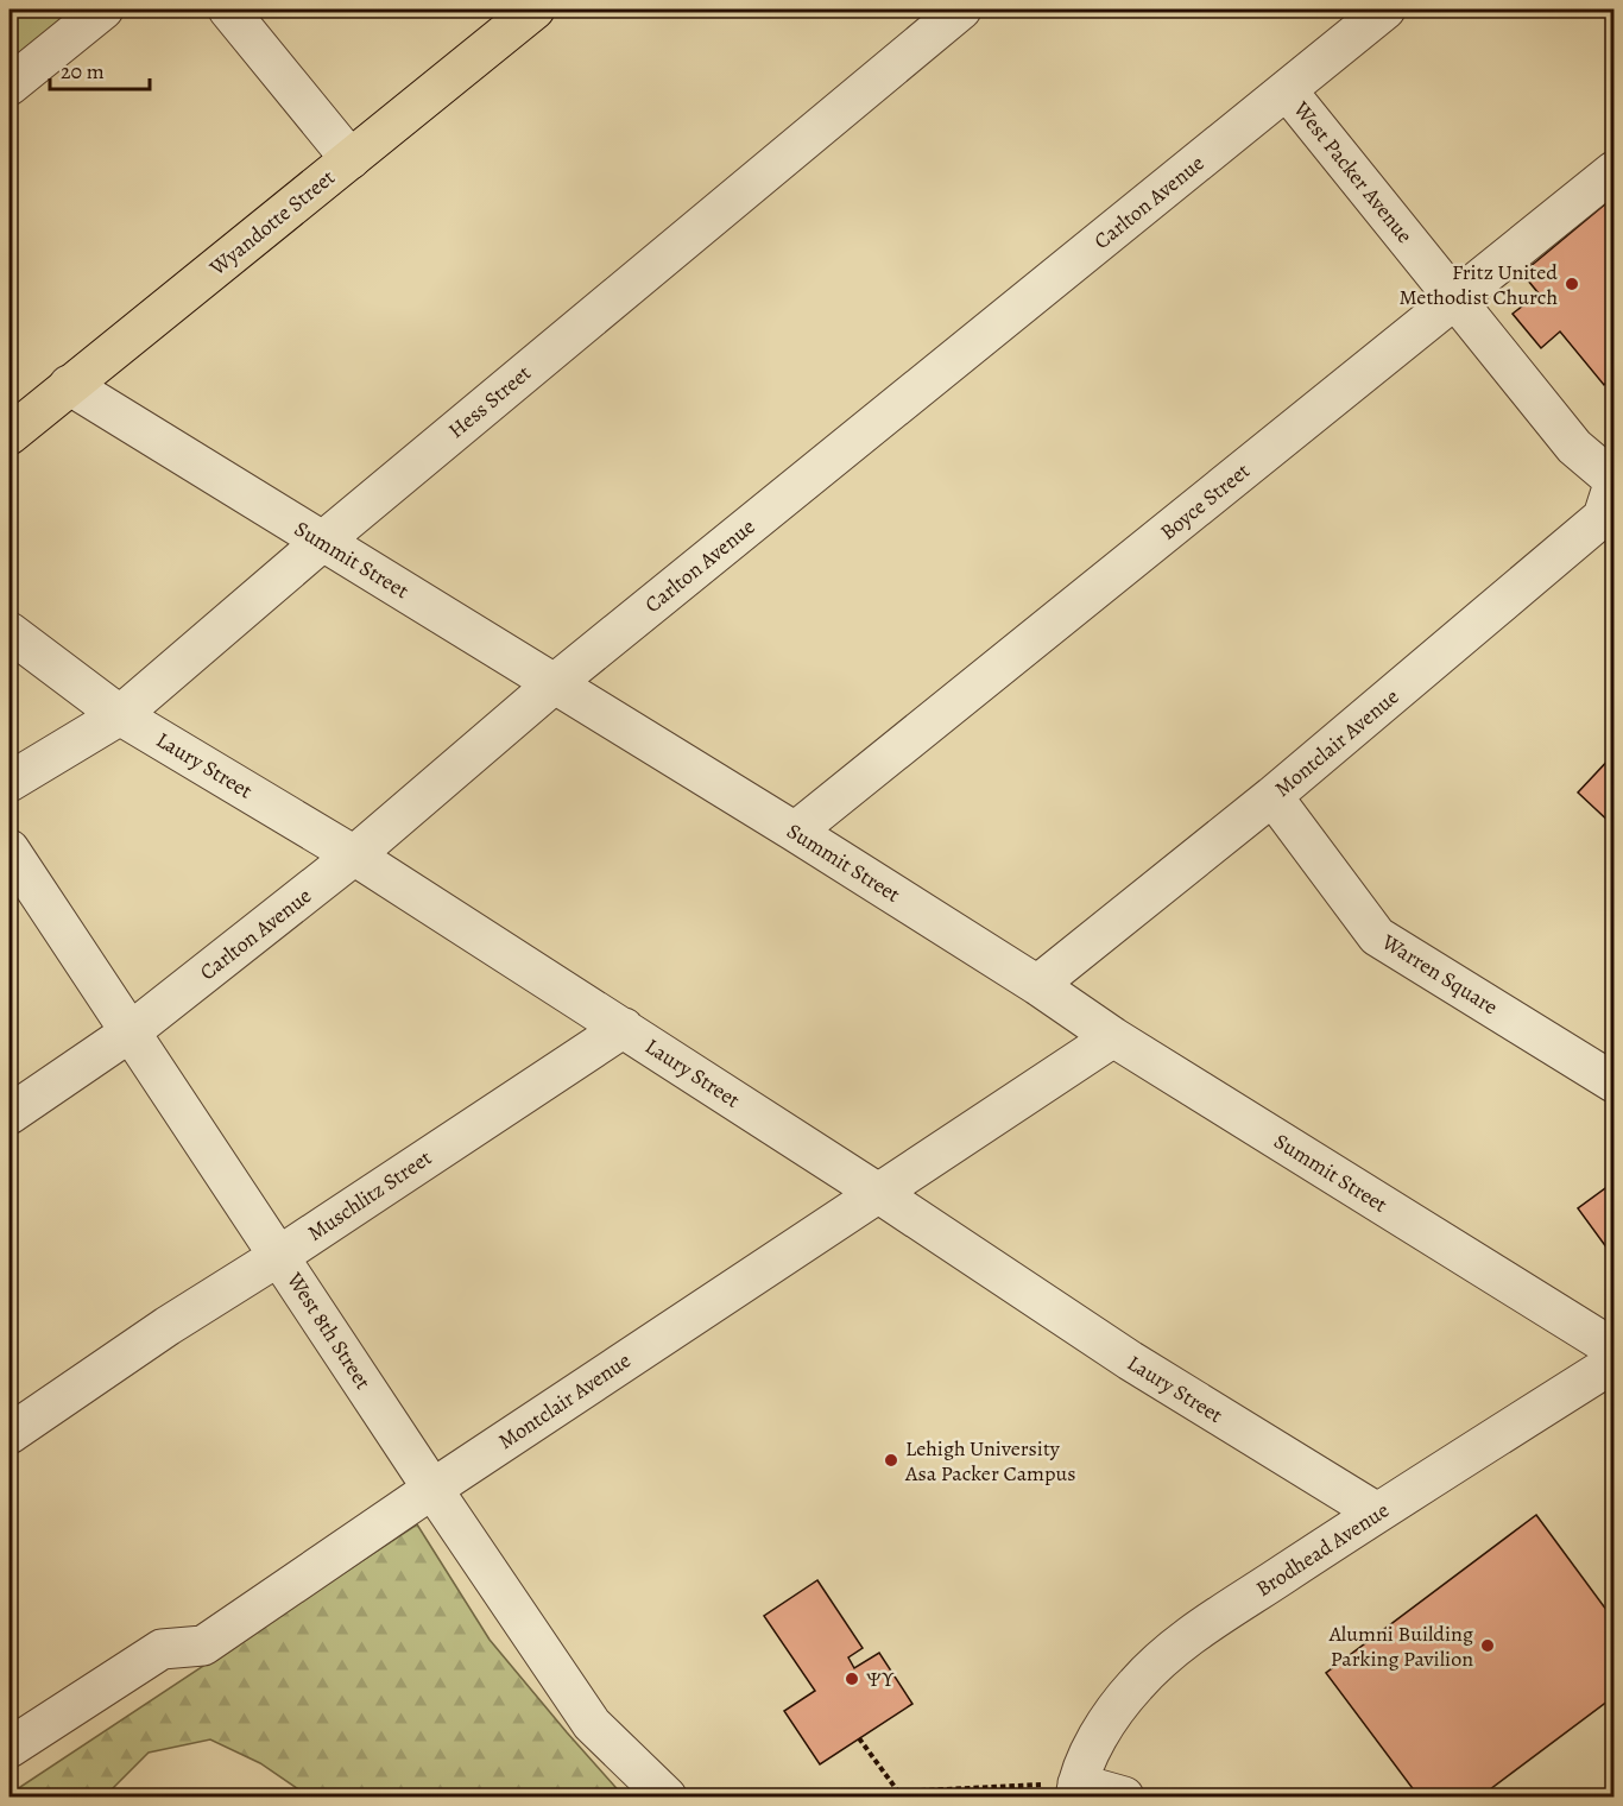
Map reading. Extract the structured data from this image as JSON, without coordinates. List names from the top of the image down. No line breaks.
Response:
{"streets":{"main road":["Wyandotte Street"],"street":["West Packer Avenue","Carlton Avenue","Hess Street","Boyce Street","Summit Street","Montclair Avenue","Laury Street","Warren Square","Muschlitz Street","West 8th Street","Brodhead Avenue"]},"crossings":[["West Packer Avenue","Carlton Avenue"],["West Packer Avenue","Boyce Street"],["West Packer Avenue","Montclair Avenue"],["Carlton Avenue","Summit Street"],["Carlton Avenue","Laury Street"],["Carlton Avenue","West 8th Street"],["Wyandotte Street","Summit Street"],["Hess Street","Summit Street"],["Hess Street","Laury Street"],["Boyce Street","Summit Street"],["Summit Street","Montclair Avenue"],["Montclair Avenue","Laury Street"],["Montclair Avenue","Warren Square"],["Montclair Avenue","West 8th Street"],["Laury Street","Muschlitz Street"],["Laury Street","Brodhead Avenue"],["Muschlitz Street","West 8th Street"]],"places":["Fritz United Methodist Church","Lehigh University Asa Packer Campus","Alumni Building Parking Pavilion","ΨΥ"],"scale_bar":"20 m"}
